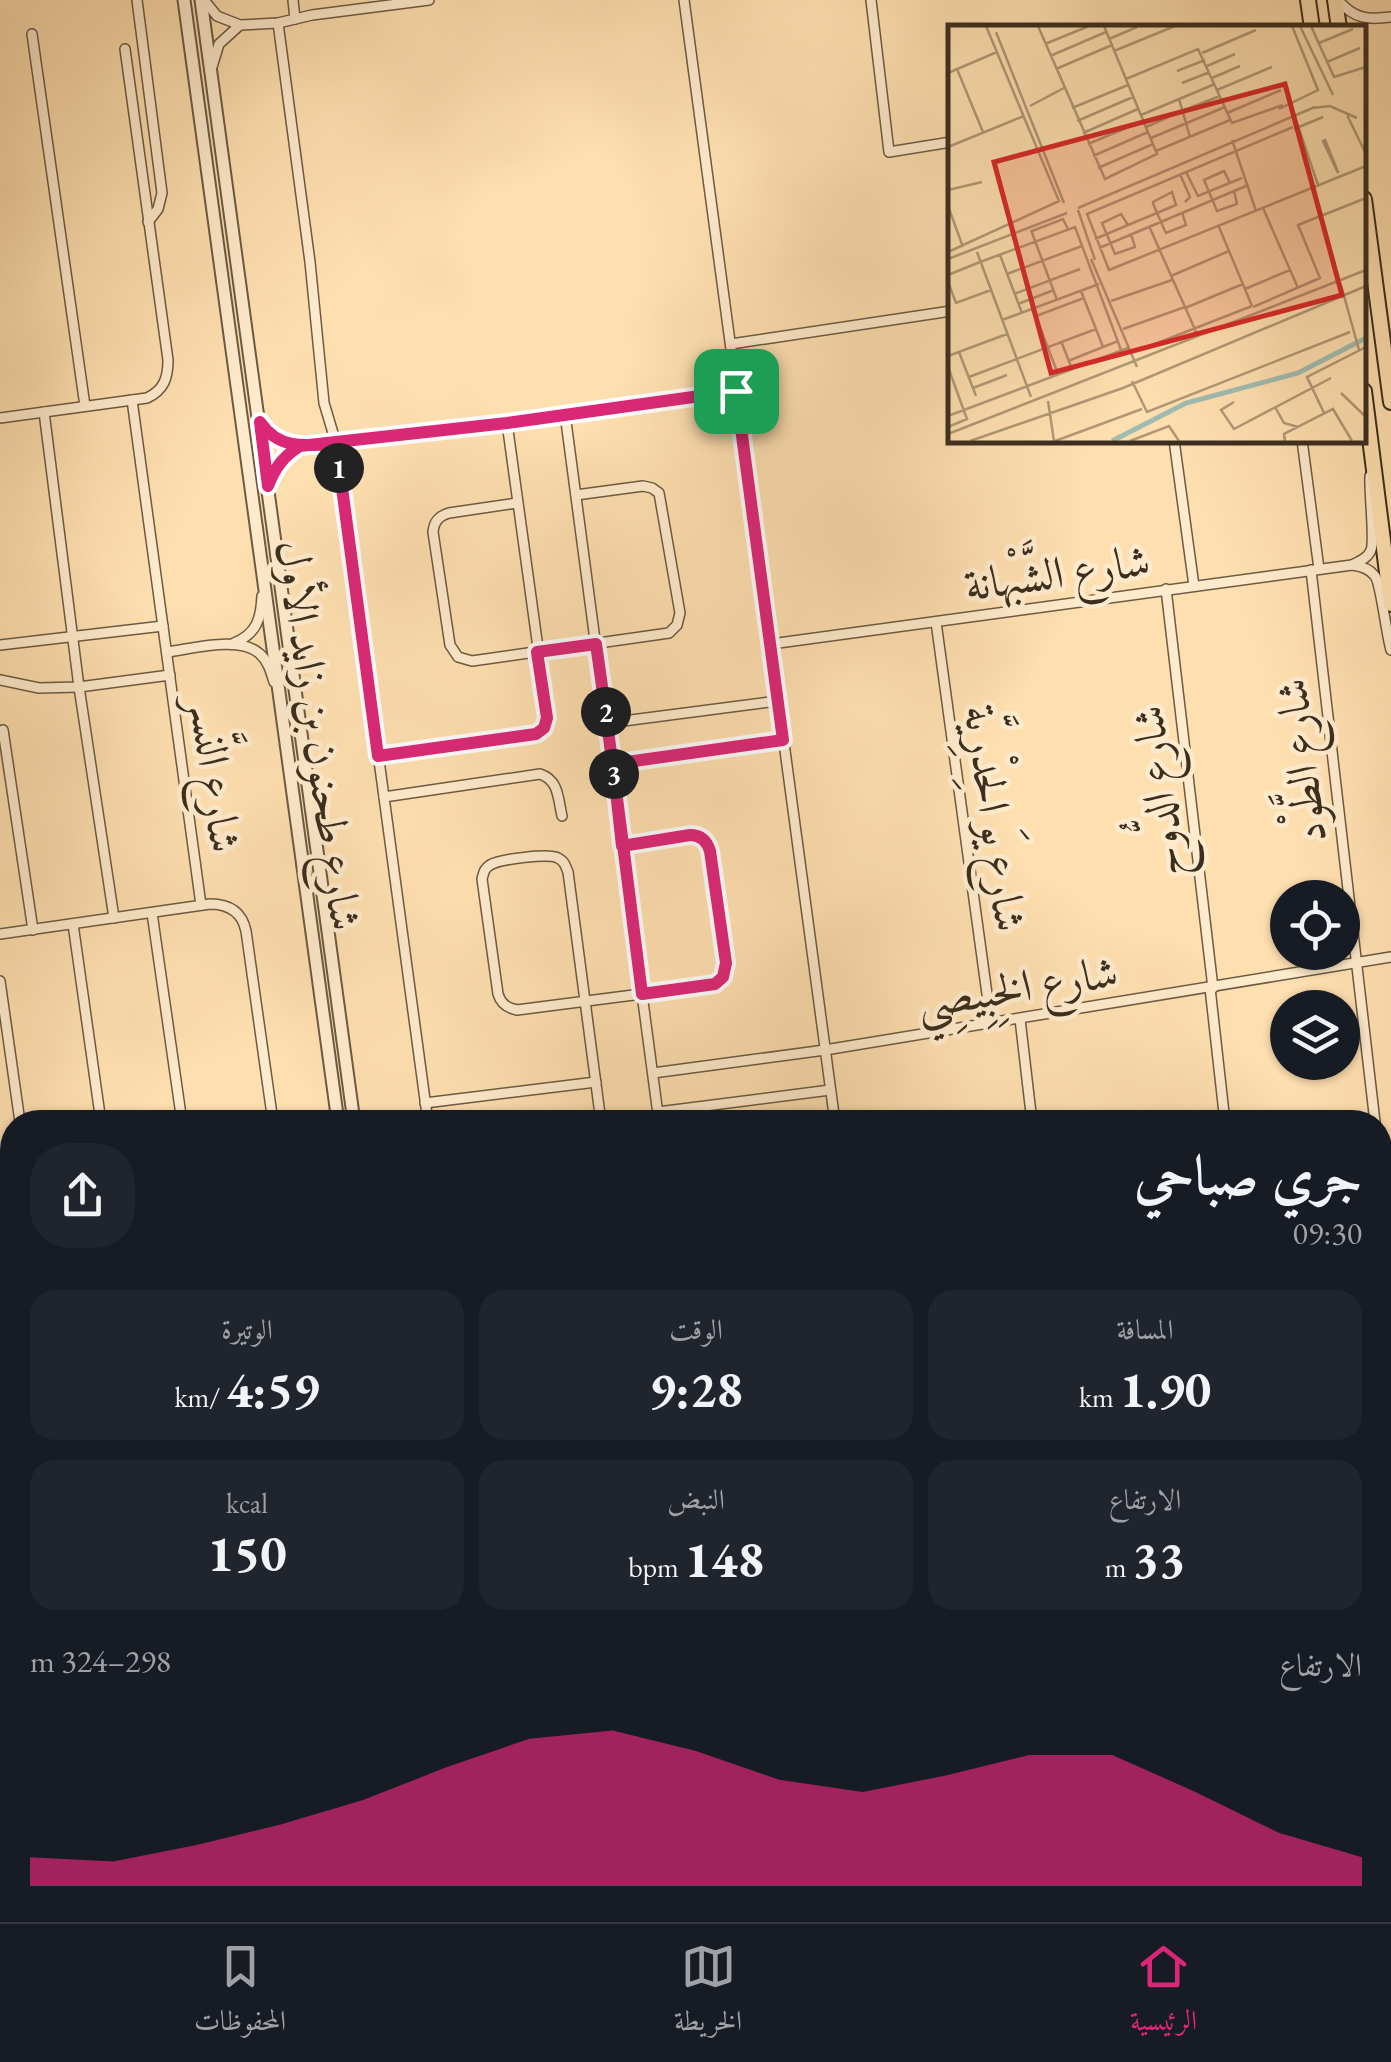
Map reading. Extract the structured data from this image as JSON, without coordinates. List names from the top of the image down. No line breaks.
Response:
{"streets":{"street":["شارع الشَّبْهانة","شارع طحنون بن زايد الأول","شارع الطَّوْد","شارع النَّسر","شارع الدُّوح","شارع يَو الحِدْرِيَّة","شارع الخِبِيصِي"]},"crossings":[["شارع الشَّبْهانة","شارع الطَّوْد"],["شارع الشَّبْهانة","شارع الدُّوح"],["شارع الشَّبْهانة","شارع يَو الحِدْرِيَّة"],["شارع طحنون بن زايد الأول","شارع النَّسر"],["شارع الدُّوح","شارع الخِبِيصِي"],["شارع يَو الحِدْرِيَّة","شارع الخِبِيصِي"]],"page":{"pins":["1","2","3"],"heading":["جري صباحي","09:30"],"stats":[["المسافة","1.90 km"],["الوقت","9:28"],["الوتيرة","4:59 /km"],["الارتفاع","33 m"],["النبض","148 bpm"],["kcal","150"]],"chart":["الارتفاع","298–324 m"],"tabs":["الرئيسية","الخريطة","المحفوظات"]}}
